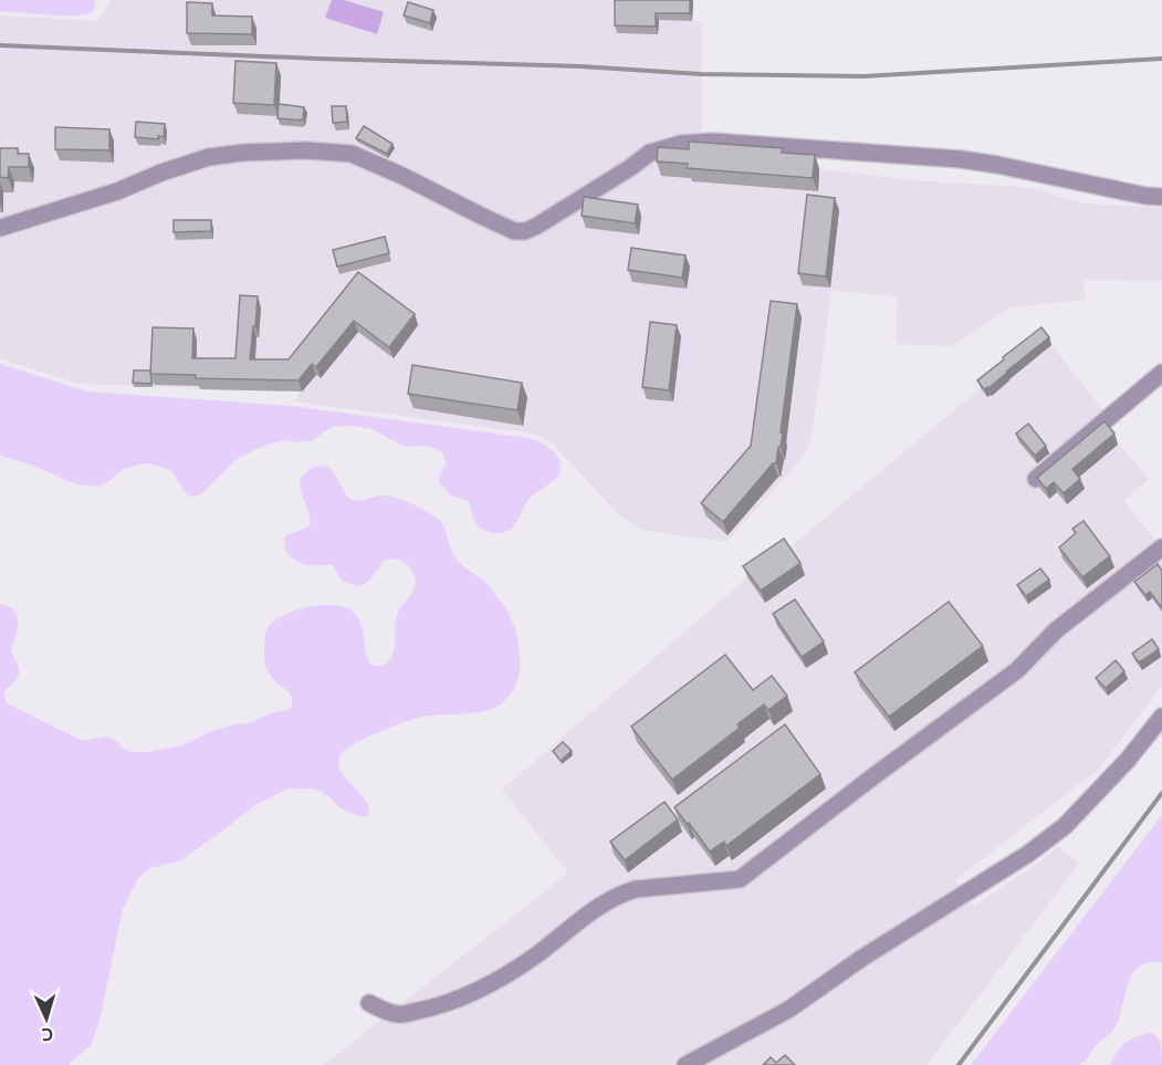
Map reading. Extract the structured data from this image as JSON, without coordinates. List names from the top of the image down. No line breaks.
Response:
{"north":"bottom"}
